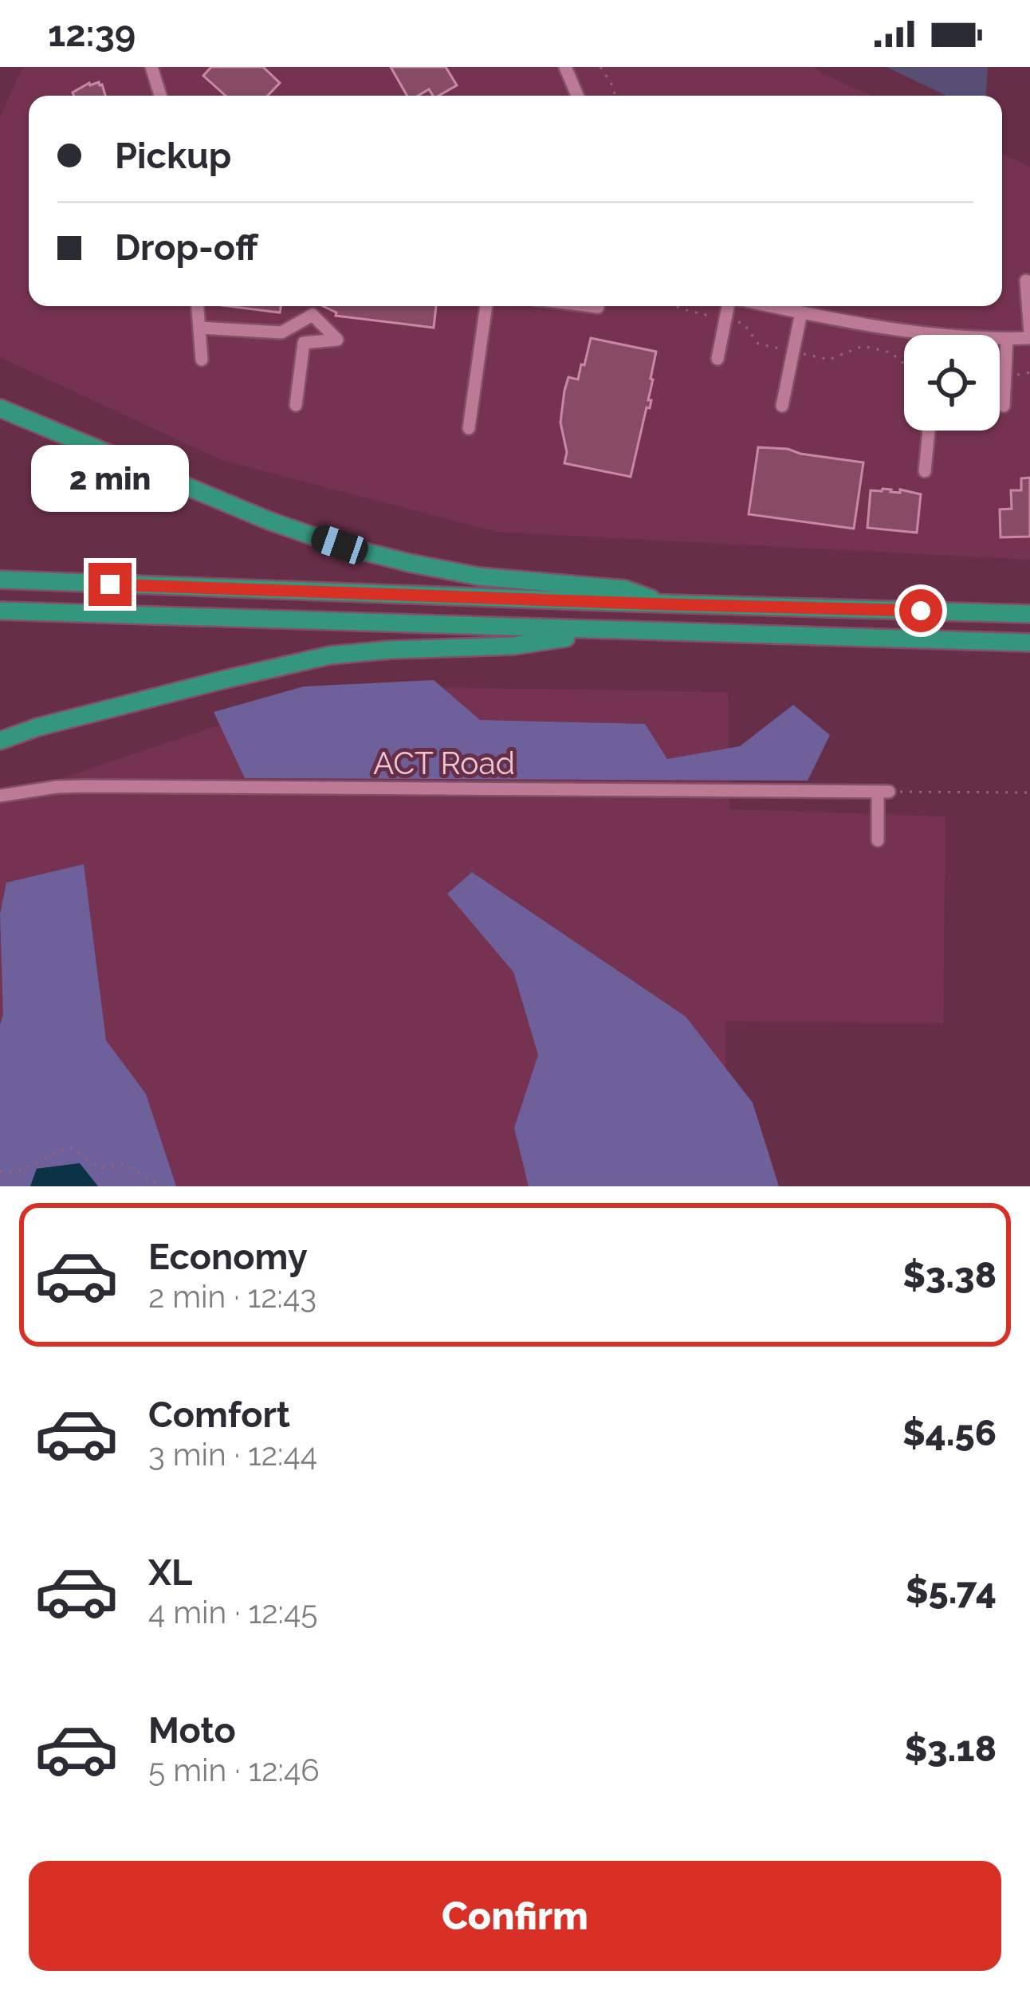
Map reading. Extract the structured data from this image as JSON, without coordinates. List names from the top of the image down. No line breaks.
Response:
{"streets":{"street":["ACT Road"]},"page":{"status":"12:39","banner":["Pickup","Drop-off"],"bubble":"2 min","list":[{"name":"Economy","note":"2 min · 12:43","value":"$3.38"},{"name":"Comfort","note":"3 min · 12:44","value":"$4.56"},{"name":"XL","note":"4 min · 12:45","value":"$5.74"},{"name":"Moto","note":"5 min · 12:46","value":"$3.18"}],"buttons":"Confirm"}}
